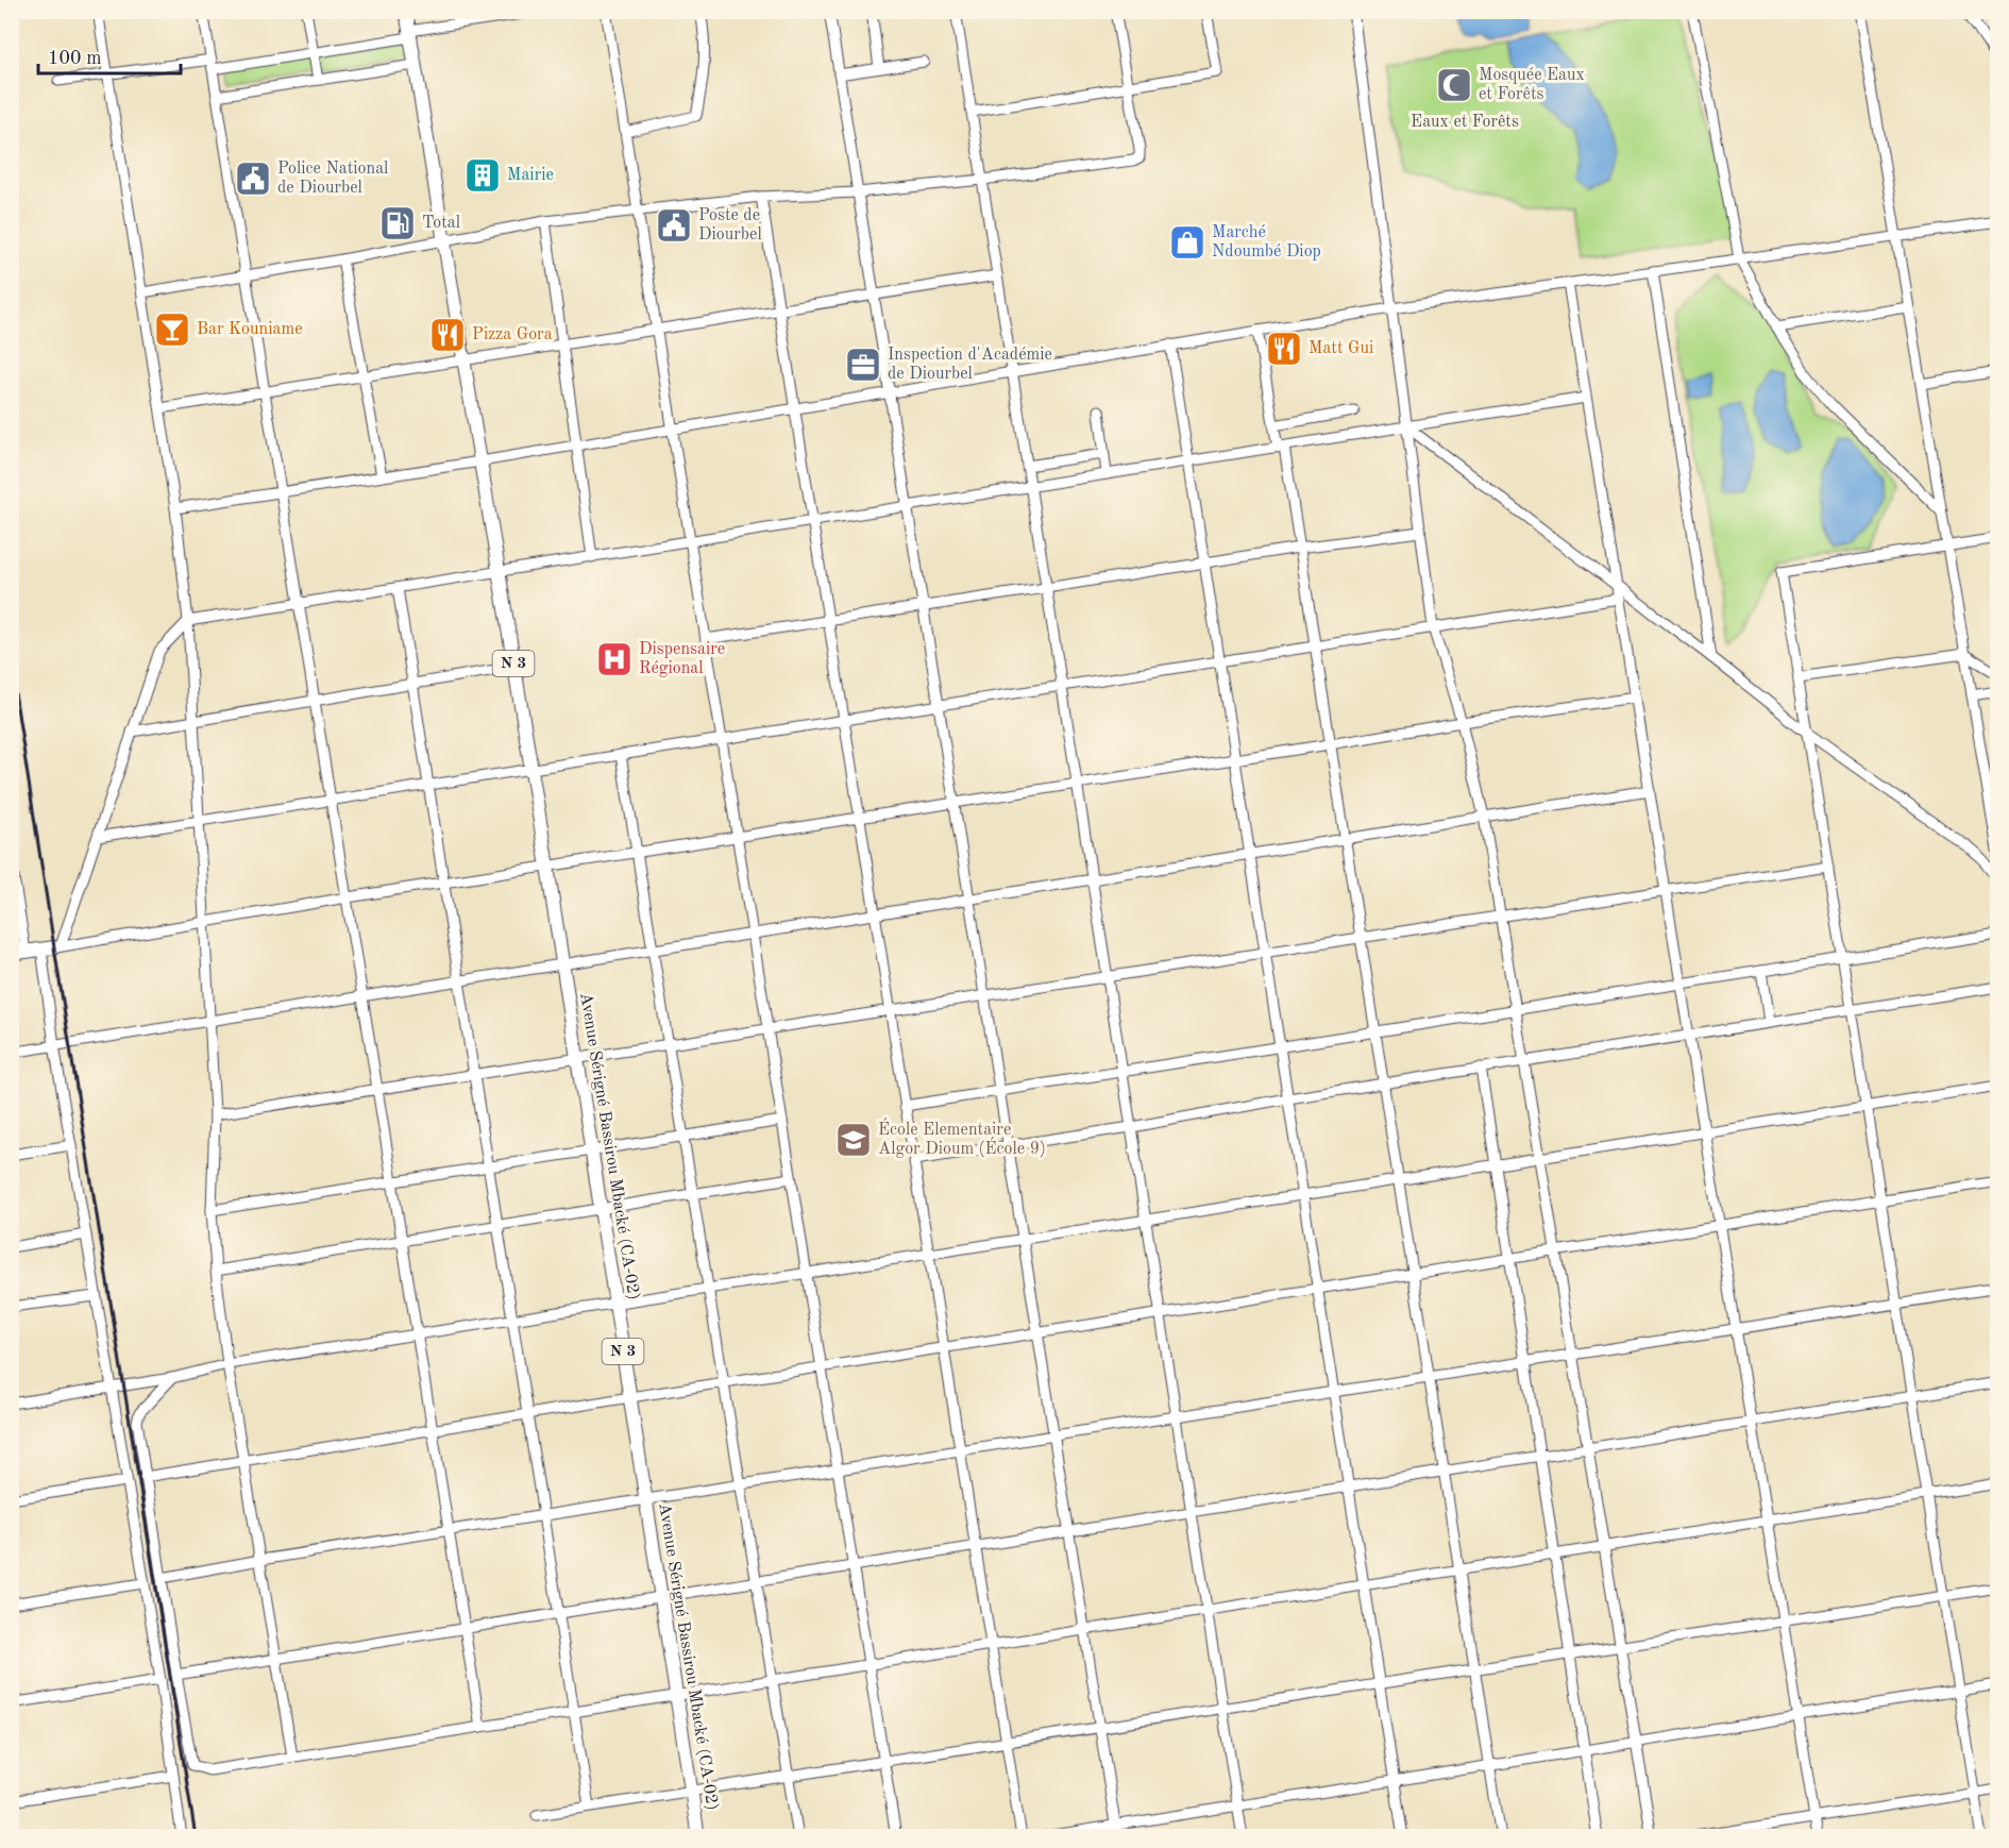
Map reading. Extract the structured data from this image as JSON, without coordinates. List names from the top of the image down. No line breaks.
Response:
{"streets":{"main road":["N 3","Avenue Sérigné Bassirou Mbacké (CA-02)"]},"crossings":[["N 3","Avenue Sérigné Bassirou Mbacké (CA-02)"]],"parks":["Eaux et Forêts"],"places":{"mosque":["Mosquée Eaux et Forêts"],"building":["Mairie"],"public building":["Police National de Diourbel","Poste de Diourbel"],"fuel station":["Total"],"shop":["Marché Ndoumbé Diop"],"bar":["Bar Kouniame"],"restaurant":["Pizza Gora","Matt Gui"],"office":["Inspection d'Académie de Diourbel"],"hospital":["Dispensaire Régional"],"school or university":["École Elementaire Algor Dioum (École 9)"]},"scale_bar":"100 m"}
